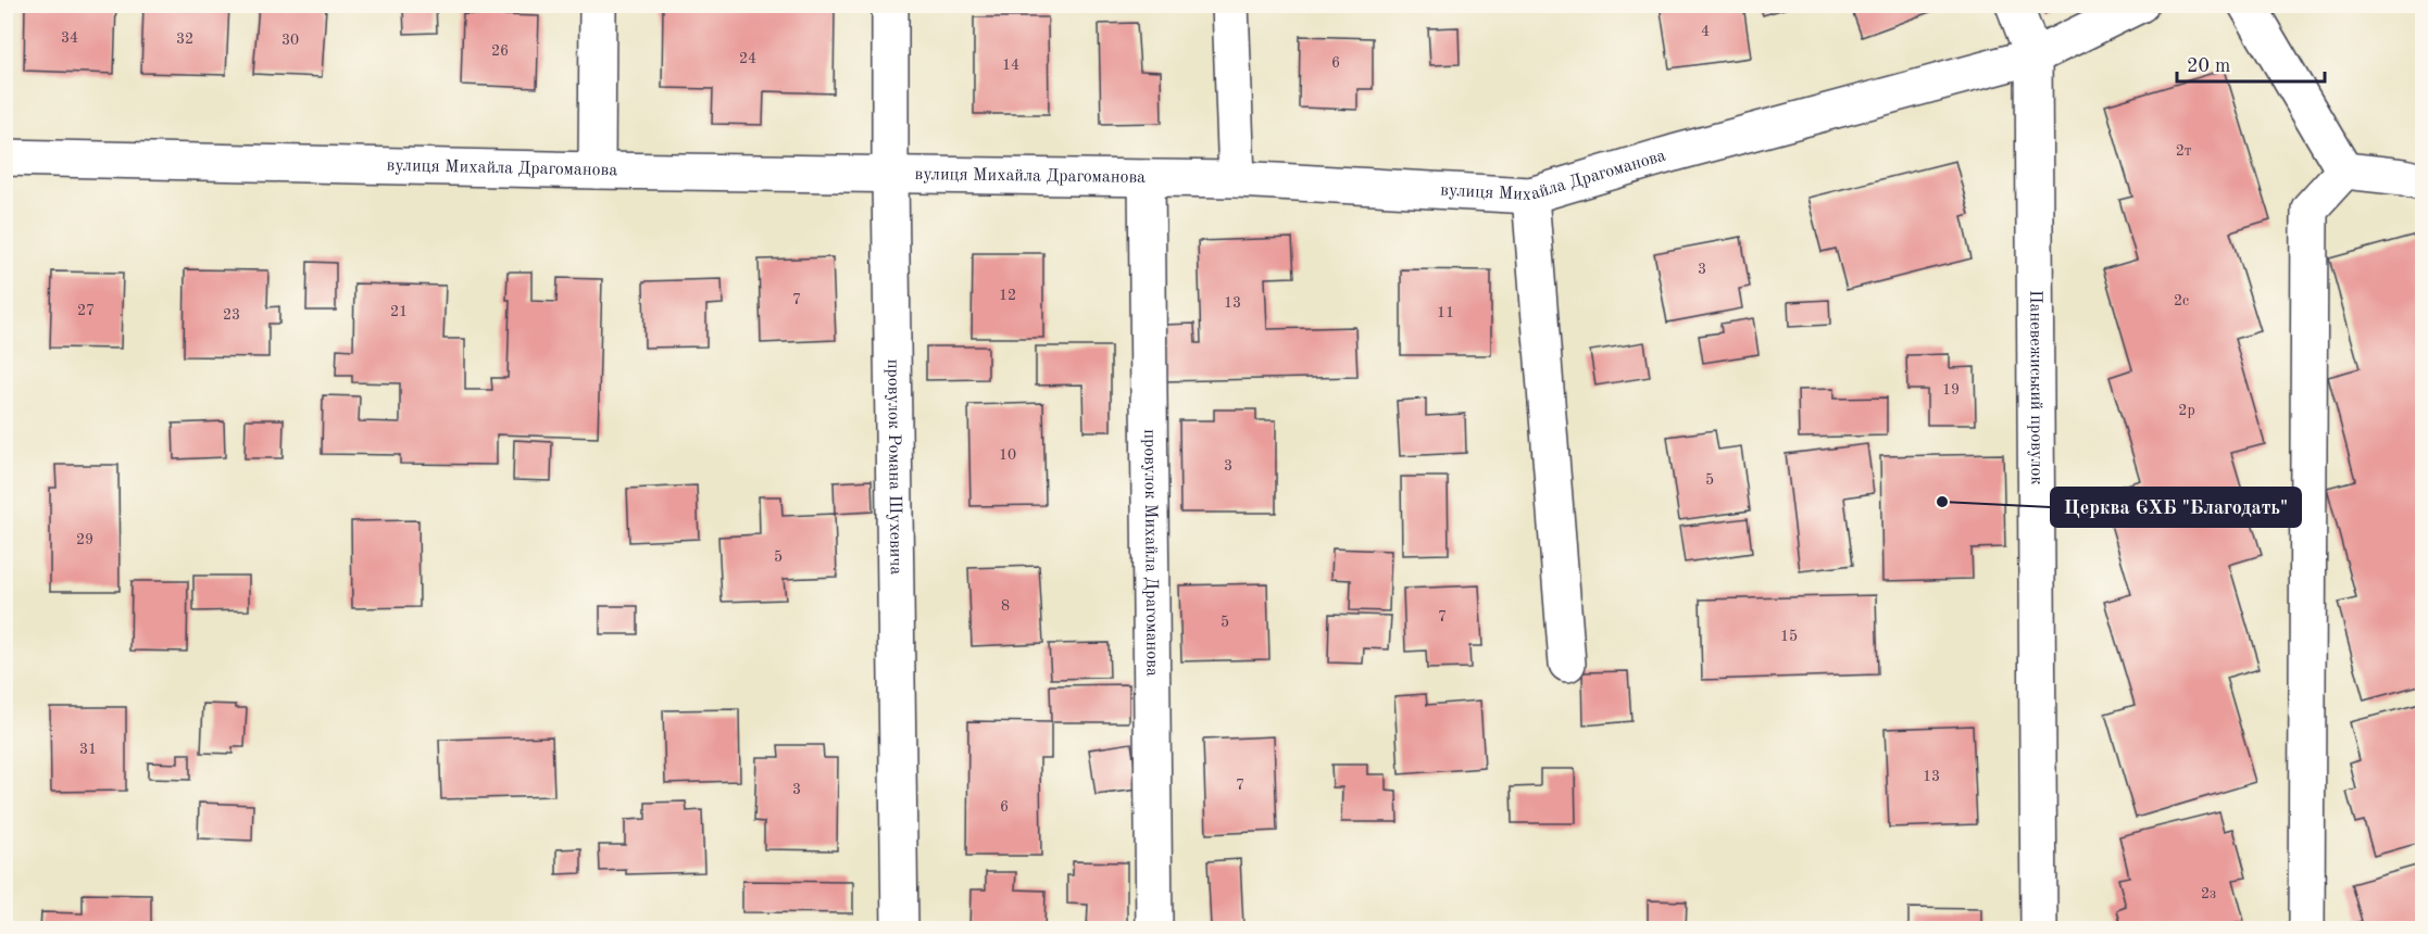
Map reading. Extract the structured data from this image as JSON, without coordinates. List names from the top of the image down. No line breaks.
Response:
{"streets":{"street":["вулиця Михайла Драгоманова","Паневежиський провулок","провулок Романа Шухевича","провулок Михайла Драгоманова"]},"crossings":[["вулиця Михайла Драгоманова","Паневежиський провулок"],["вулиця Михайла Драгоманова","провулок Романа Шухевича"],["вулиця Михайла Драгоманова","провулок Михайла Драгоманова"]],"places":["Церква ЄХБ \"Благодать\""],"house_numbers":["4","34","32","30","26","24","6","14","2т","3","12","7","2с","13","27","21","11","23","19","2р","10","3","5","29","5","8","7","5","15","31","13","7","3","6","2з"],"scale_bar":"20 m"}
